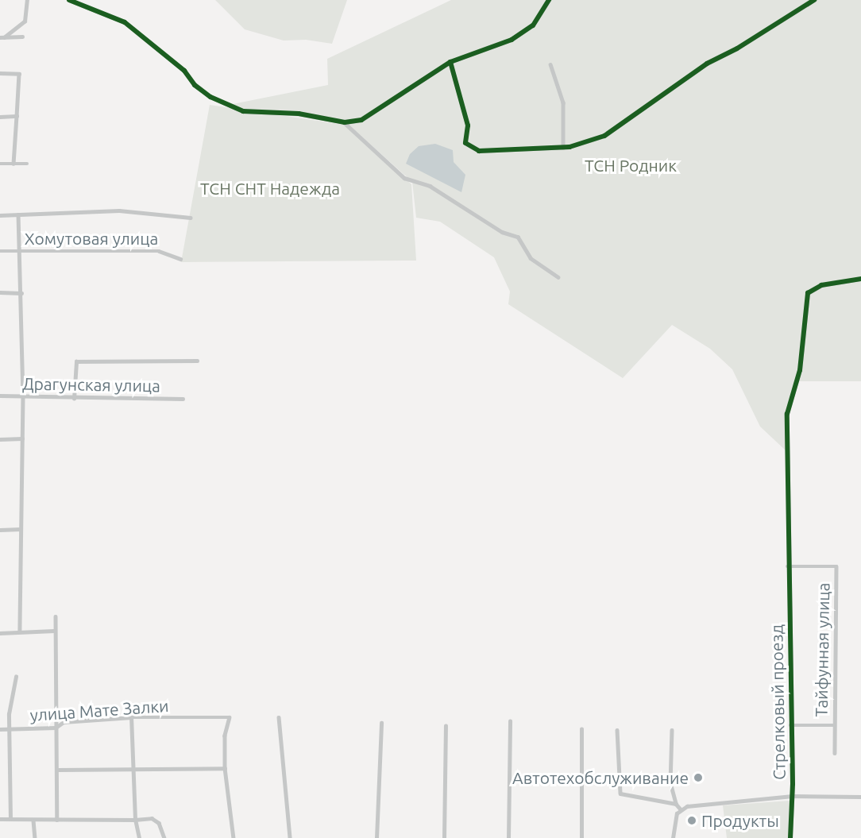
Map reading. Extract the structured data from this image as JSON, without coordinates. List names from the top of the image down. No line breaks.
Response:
{"streets":{"street":["Хомутовая улица","Драгунская улица","Тайфунная улица","Стрелковый проезд","улица Мате Залки"]},"crossings":[["Тайфунная улица","Стрелковый проезд"]],"parks":["ТСН Родник","ТСН СНТ Надежда"],"places":["Автотехобслуживание","Продукты"]}
